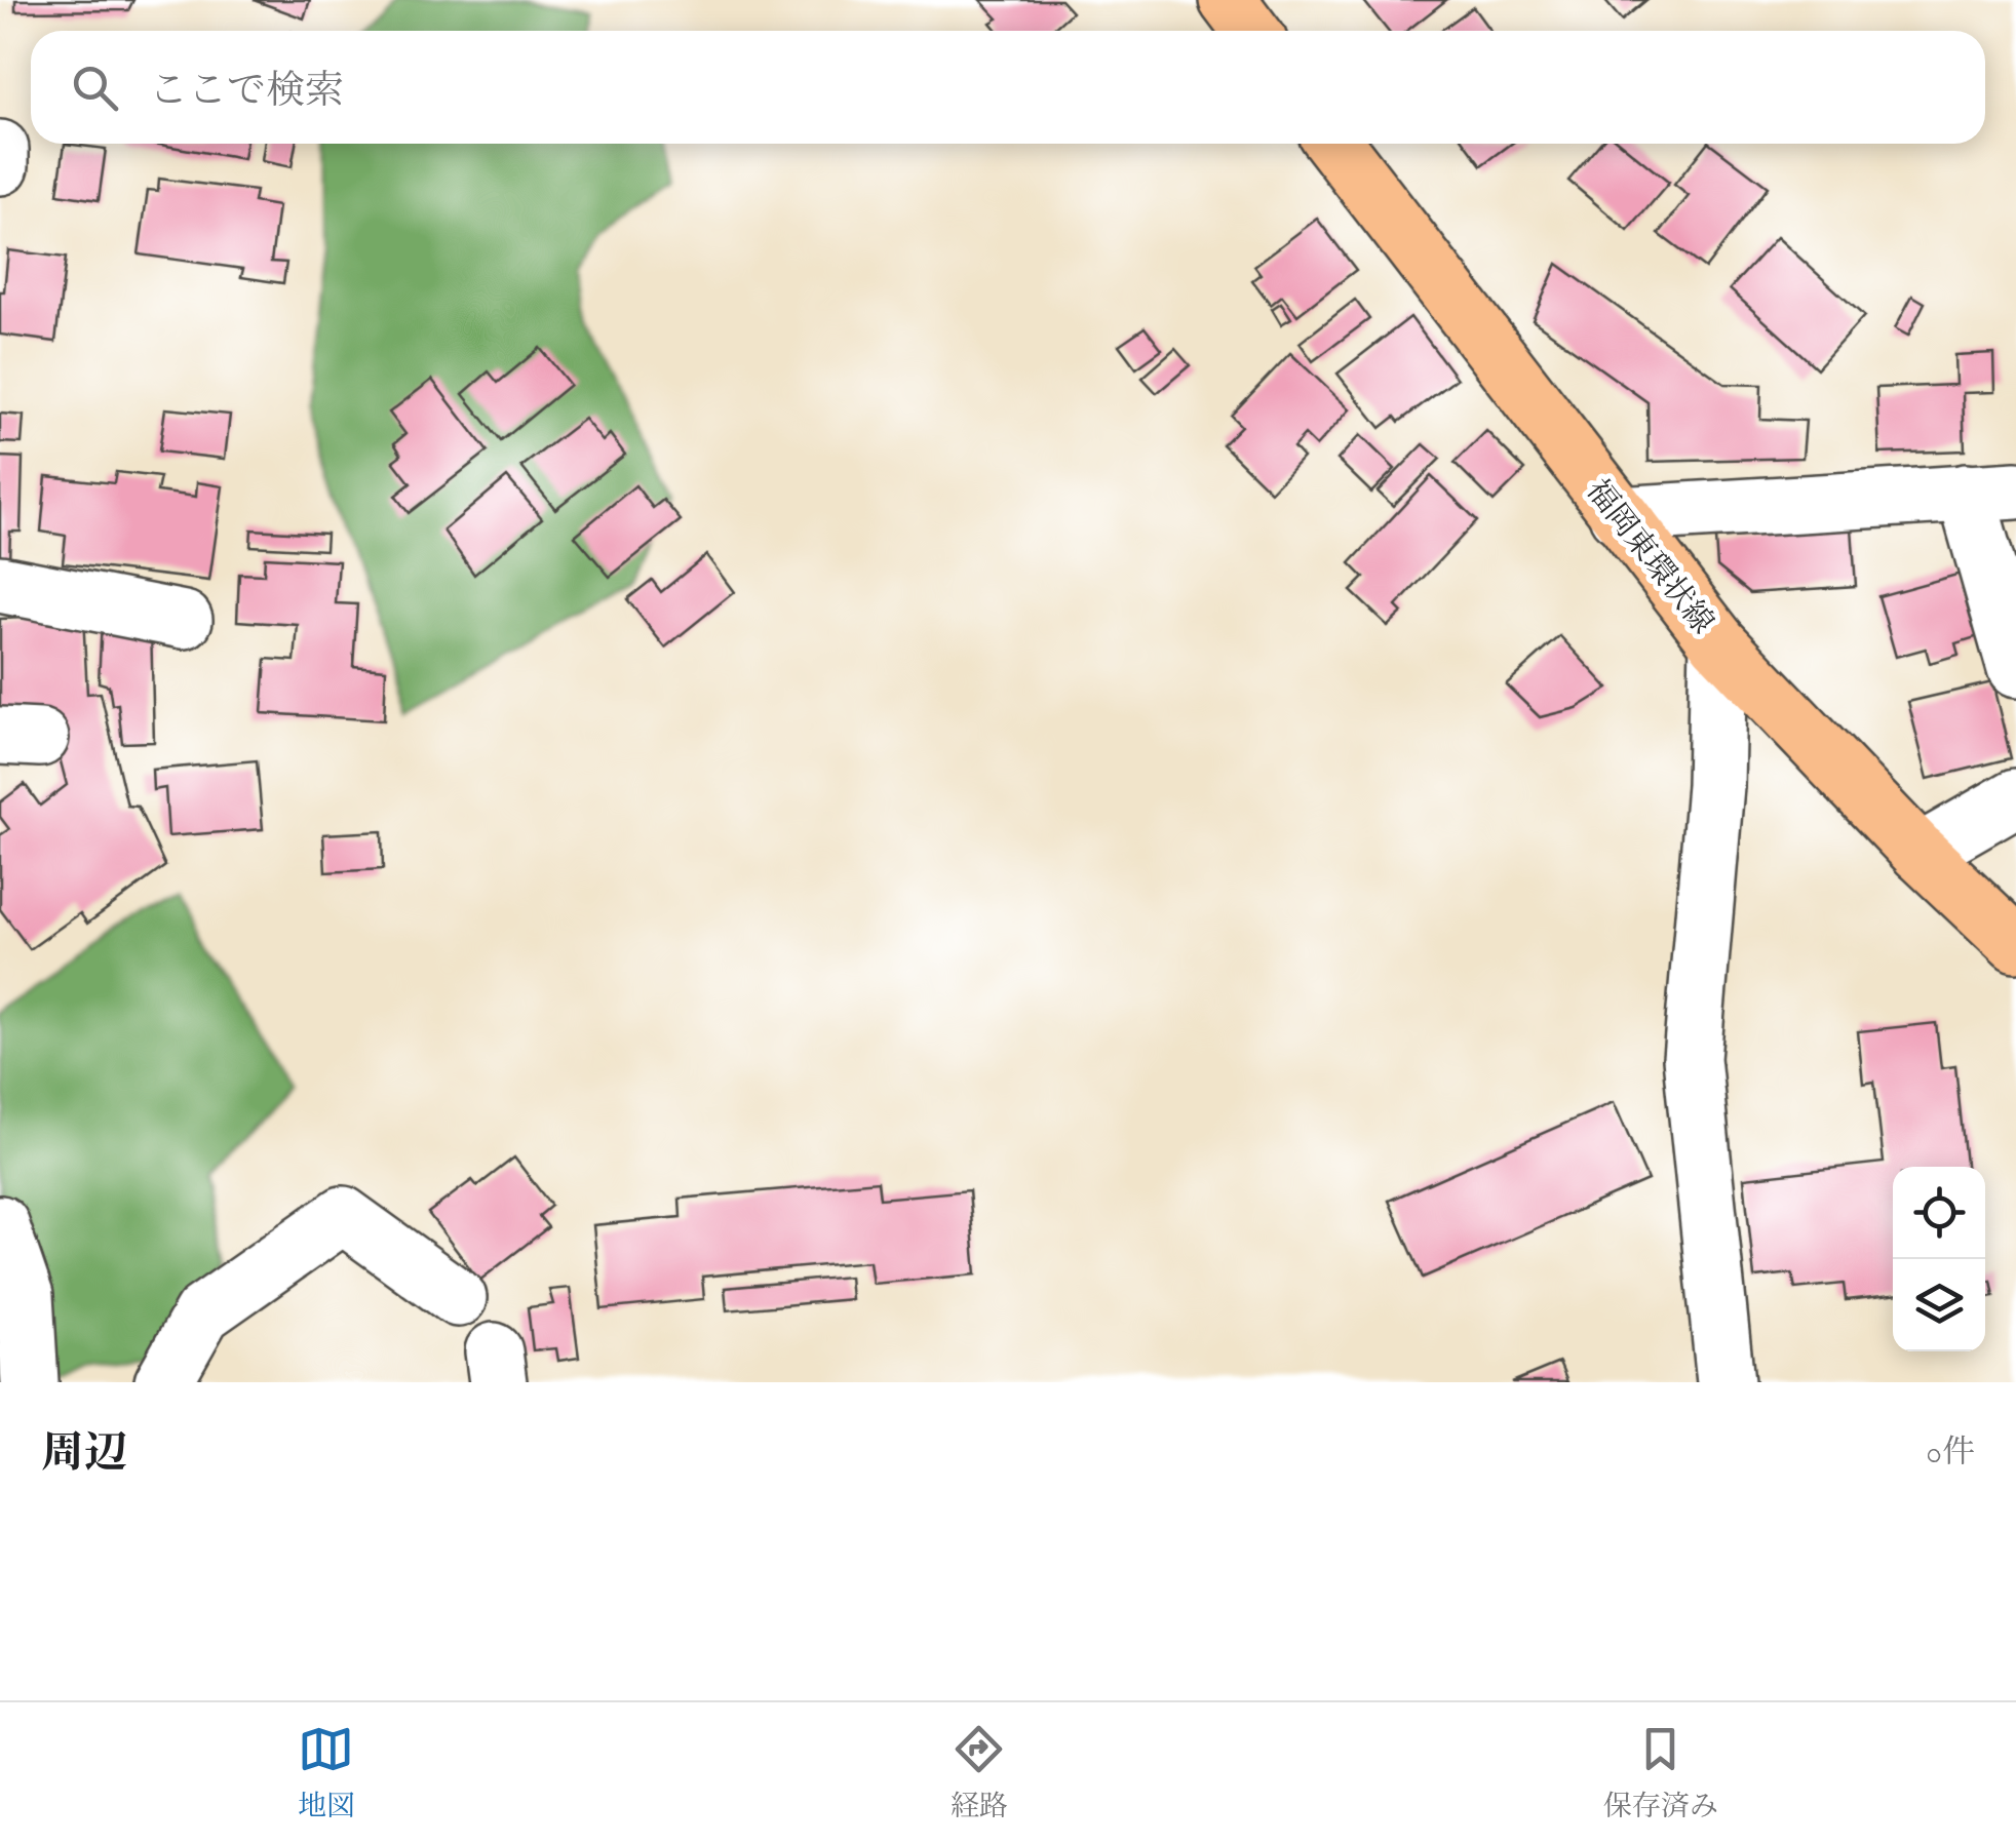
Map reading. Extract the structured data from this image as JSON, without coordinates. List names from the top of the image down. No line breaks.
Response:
{"streets":{"main road":["福岡東環状線"]},"page":{"search":"ここで検索","heading":["周辺","0件"],"nav":["地図","経路","保存済み"]}}
